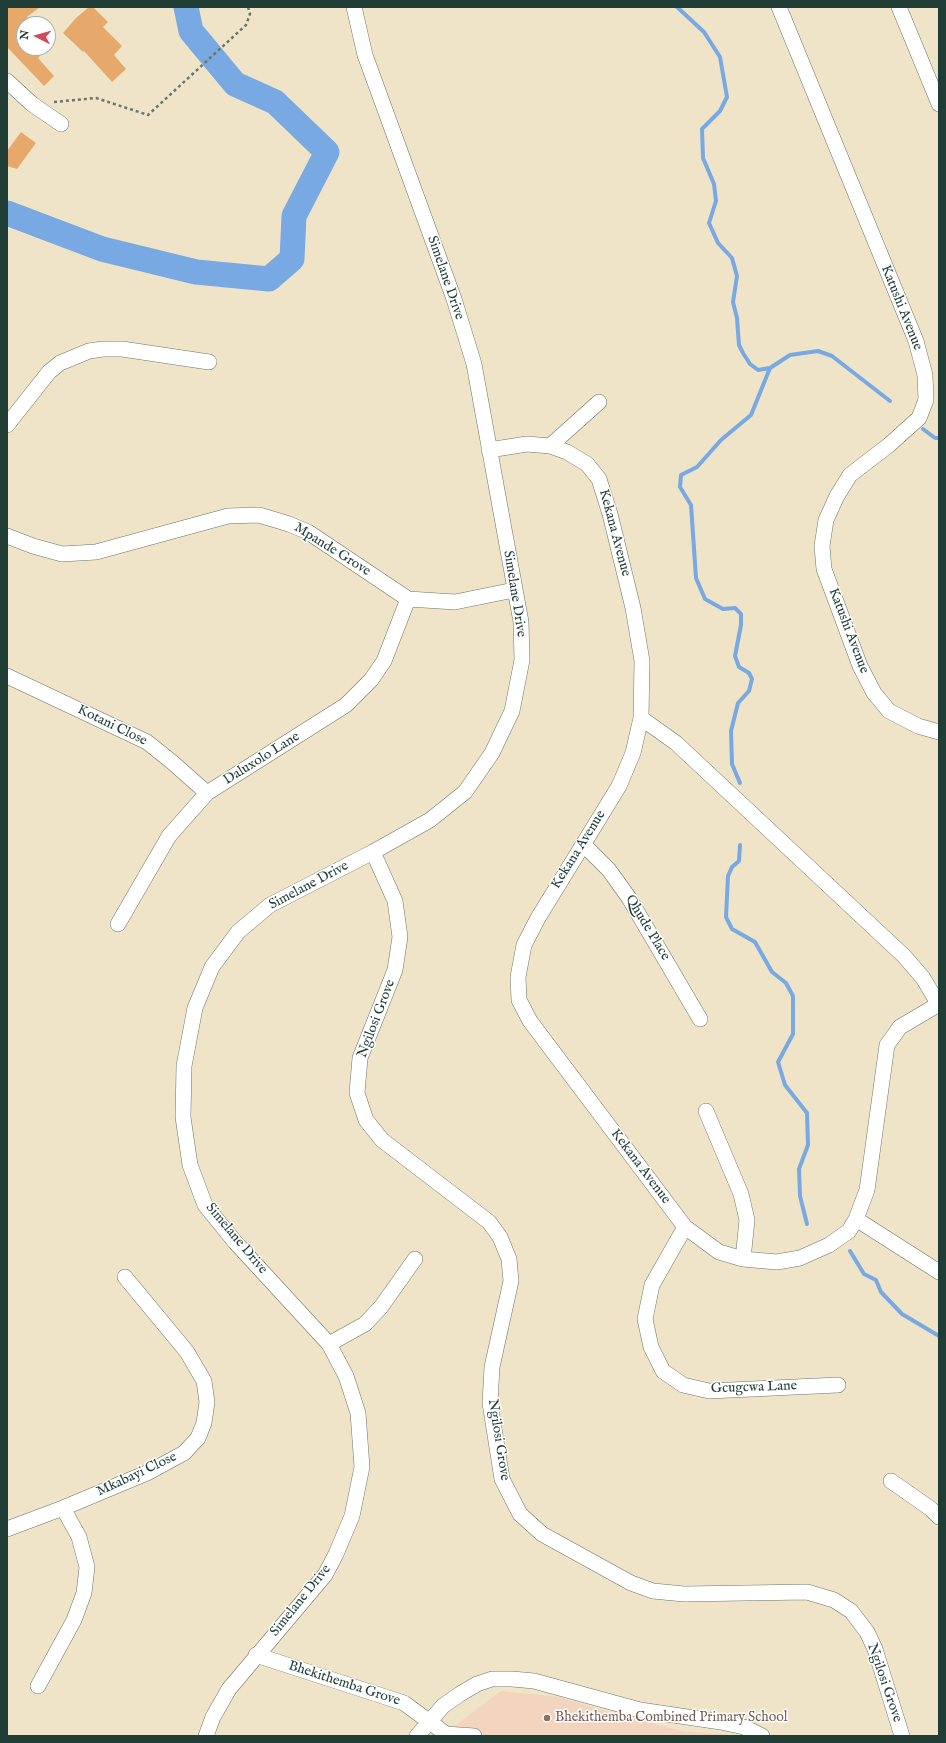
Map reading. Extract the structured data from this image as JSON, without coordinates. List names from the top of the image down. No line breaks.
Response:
{"streets":{"street":["Simelane Drive","Katushi Avenue","Kekana Avenue","Mpande Grove","Kotani Close","Daluxolo Lane","Qhude Place","Ngilosi Grove","Gcugcwa Lane","Mkabayi Close","Bhekithemba Grove"]},"crossings":[["Simelane Drive","Kekana Avenue"],["Simelane Drive","Ngilosi Grove"],["Simelane Drive","Bhekithemba Grove"],["Kekana Avenue","Qhude Place"],["Kekana Avenue","Gcugcwa Lane"],["Mpande Grove","Daluxolo Lane"],["Kotani Close","Daluxolo Lane"]],"places":["Bhekithemba Combined Primary School"],"north":"left"}
